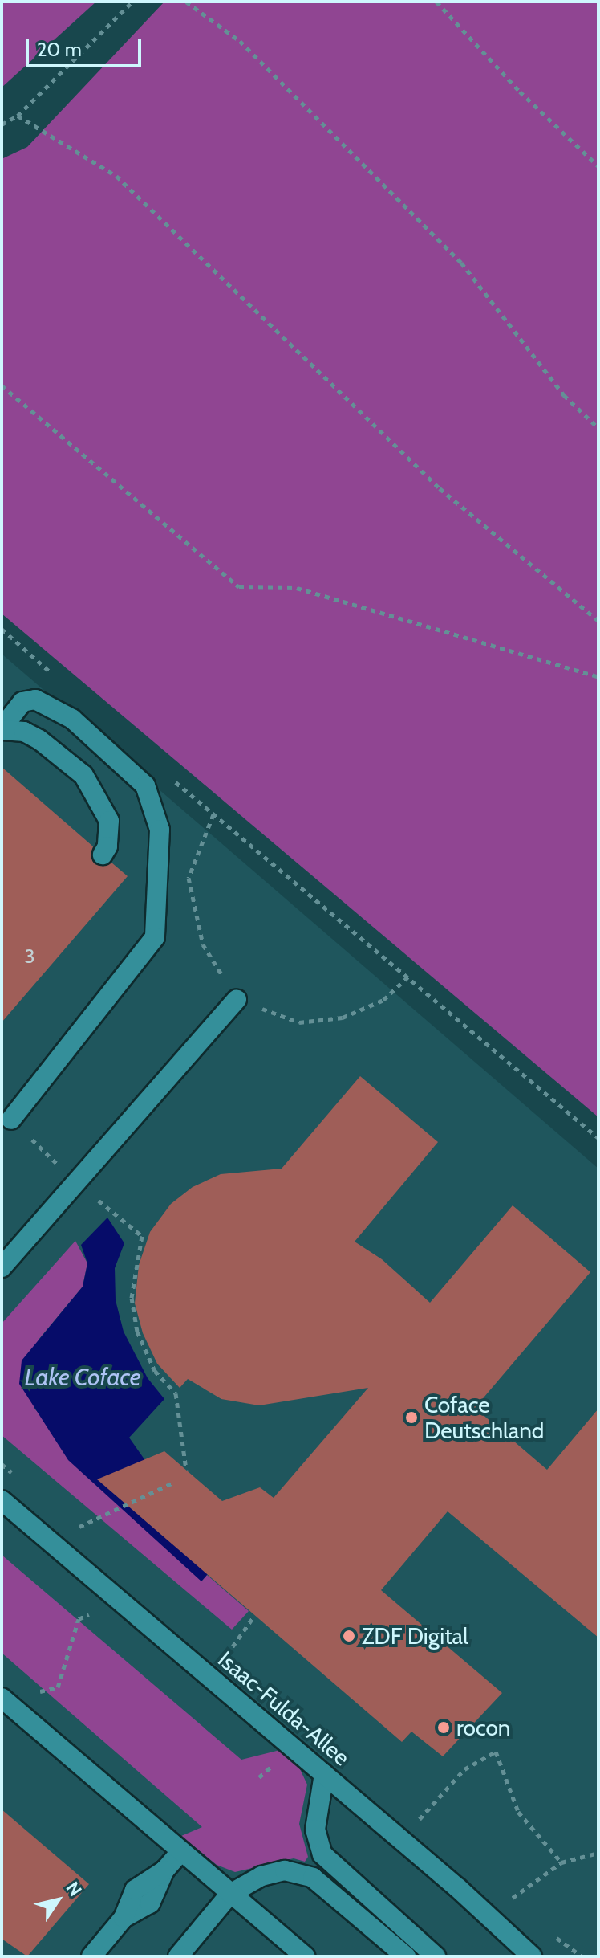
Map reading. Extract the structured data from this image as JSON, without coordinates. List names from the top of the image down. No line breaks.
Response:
{"streets":{"street":["Isaac-Fulda-Allee"]},"water":["Lake Coface"],"places":["Coface Deutschland","ZDF Digital","rocon"],"house_numbers":["3"],"scale_bar":"20 m","north":"top right"}
